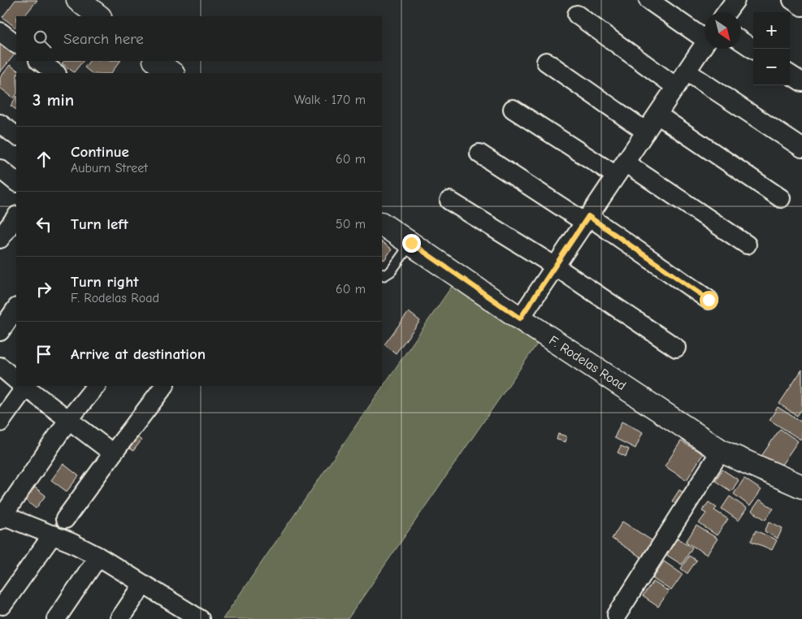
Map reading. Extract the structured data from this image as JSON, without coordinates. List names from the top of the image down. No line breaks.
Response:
{"streets":{"street":["F. Rodelas Road"]},"north":"bottom right","page":{"map_buttons":["+","−"],"search":"Search here","heading":["3 min","Walk · 170 m"],"list":[["Continue","Auburn Street","60 m"],["Turn left","50 m"],["Turn right","F. Rodelas Road","60 m"],"Arrive at destination"]}}
